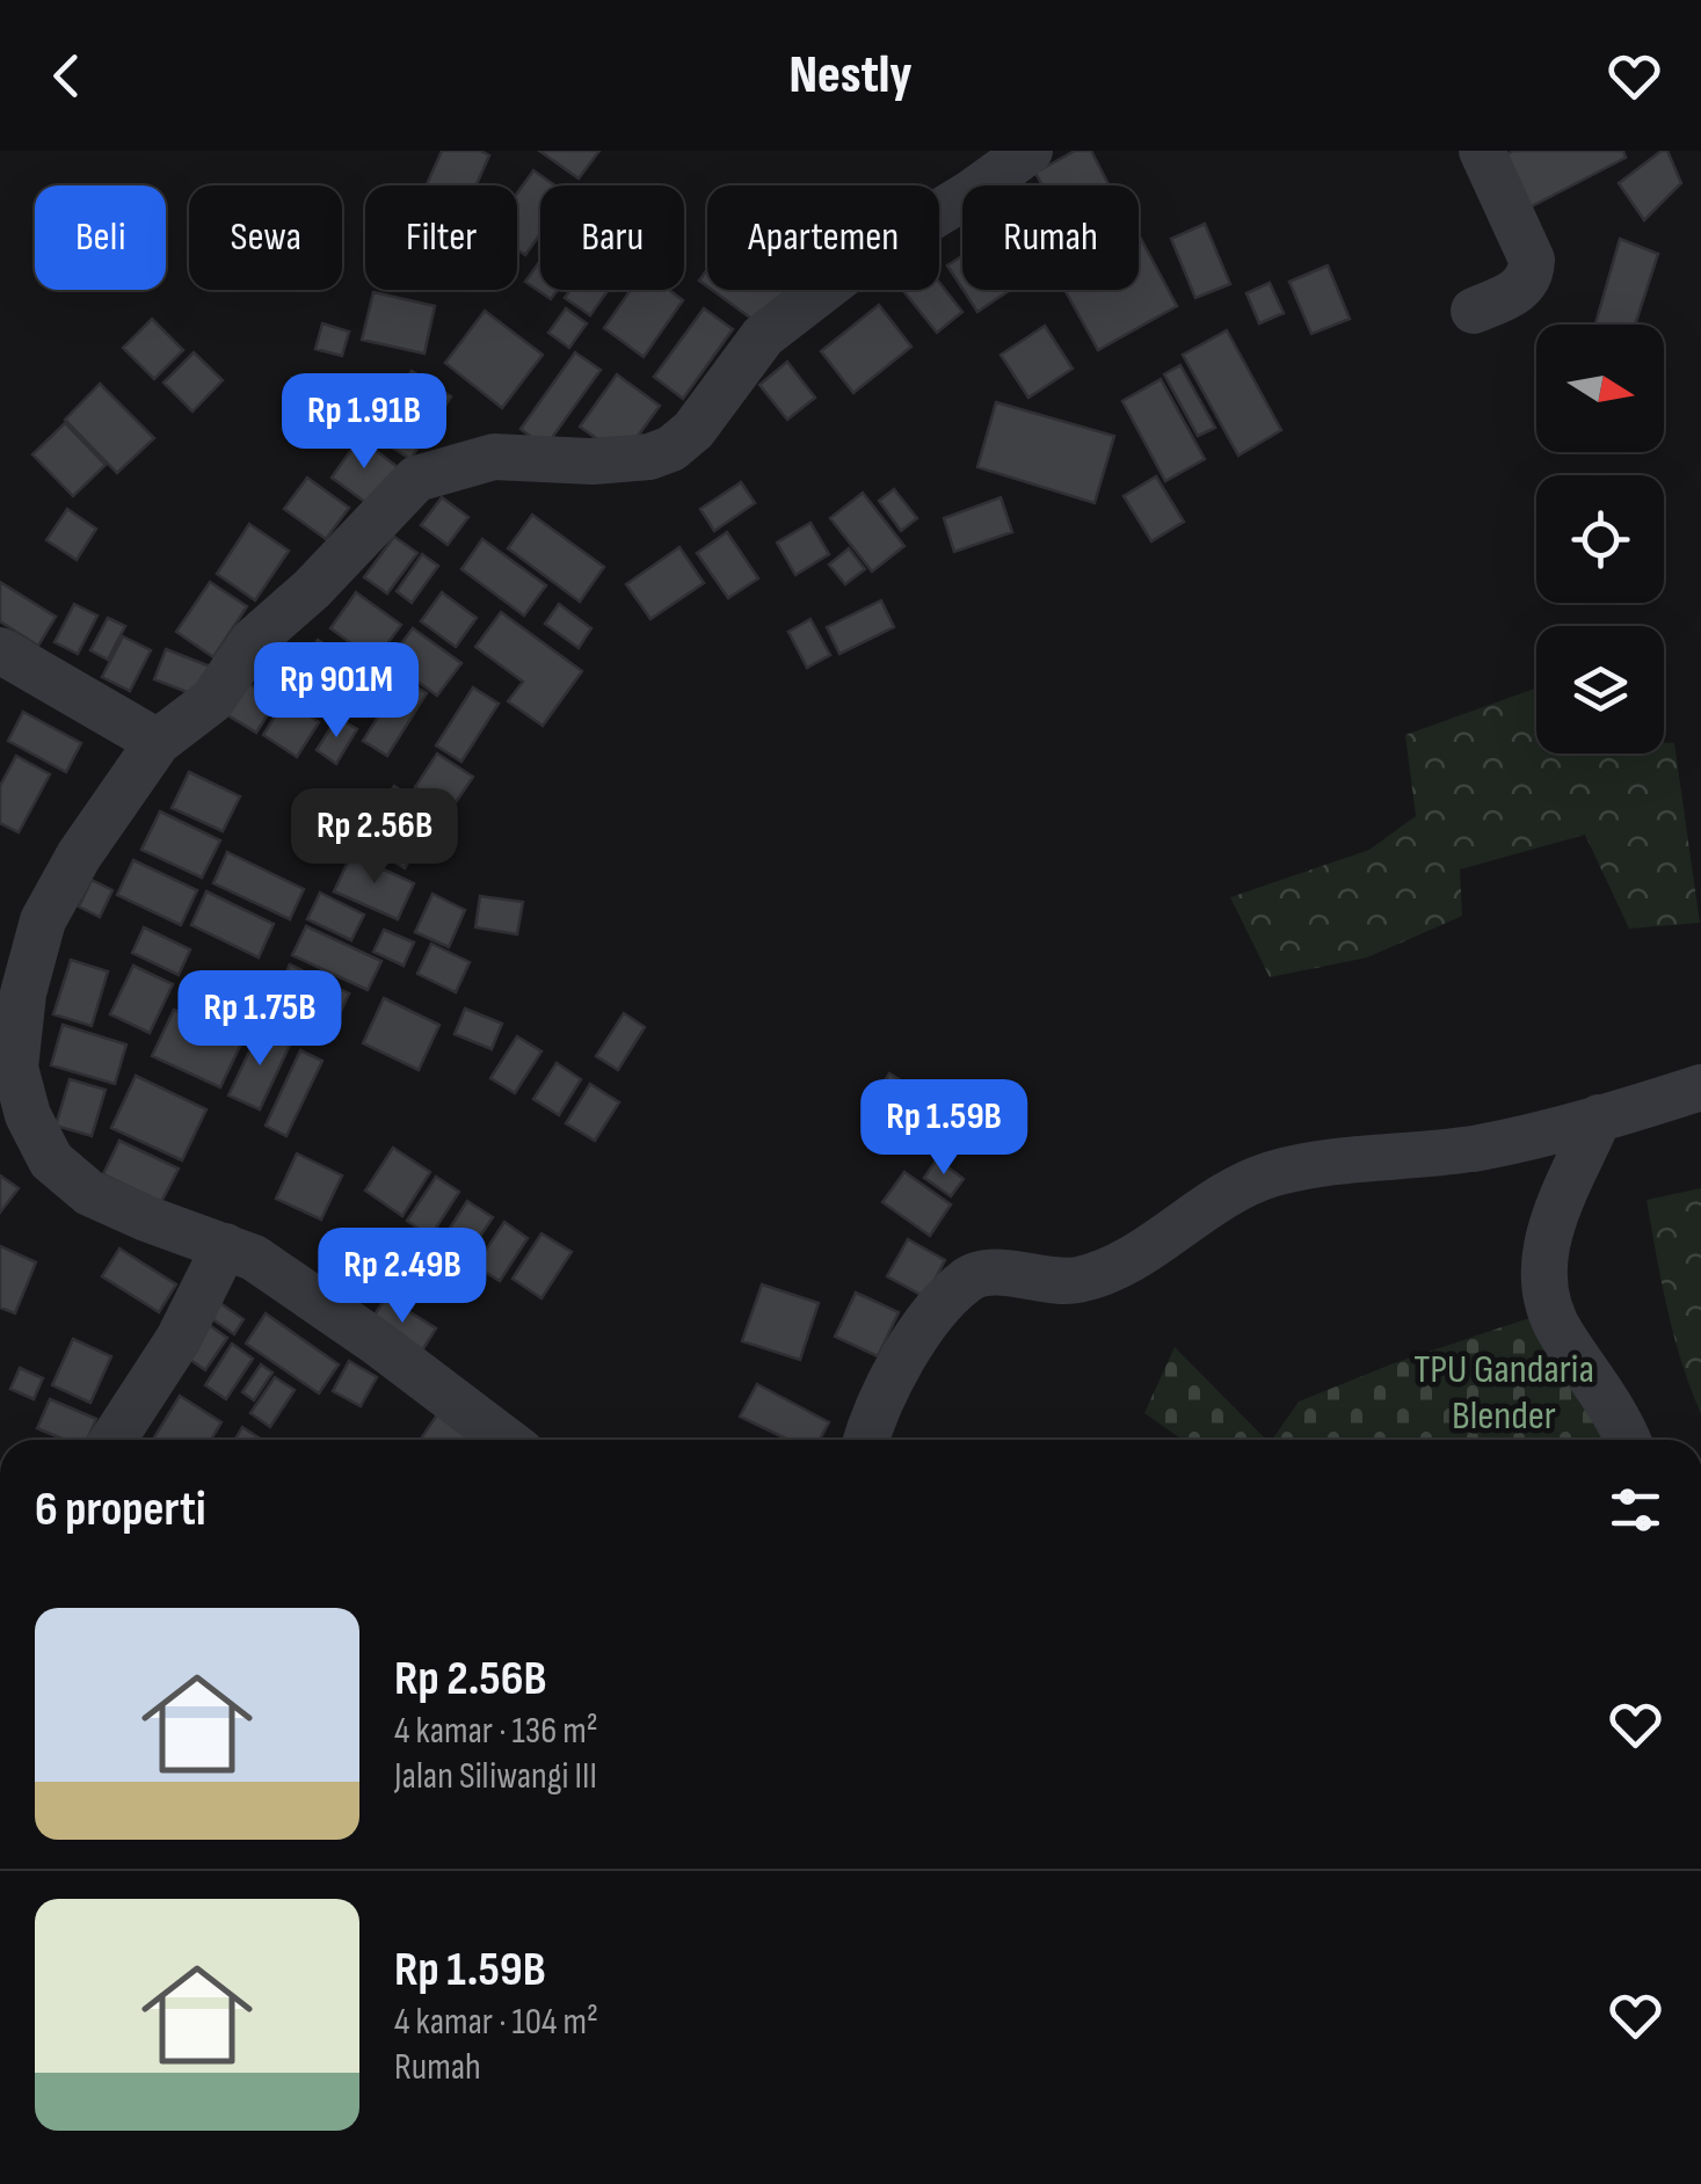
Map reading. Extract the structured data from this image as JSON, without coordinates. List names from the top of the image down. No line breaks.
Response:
{"parks":["TPU Gandaria Blender"],"north":"right","page":{"header":"Nestly","chip":["Beli","Sewa","Filter","Baru","Apartemen","Rumah"],"price":["Rp 1.91B","Rp 901M","Rp 2.56B","Rp 1.75B","Rp 1.59B","Rp 2.49B"],"heading":"6 properti","list":[{"name":"Rp 2.56B","note":"4 kamar · 136 m² · Jalan Siliwangi III"},{"name":"Rp 1.59B","note":"4 kamar · 104 m² · Rumah"}]}}
